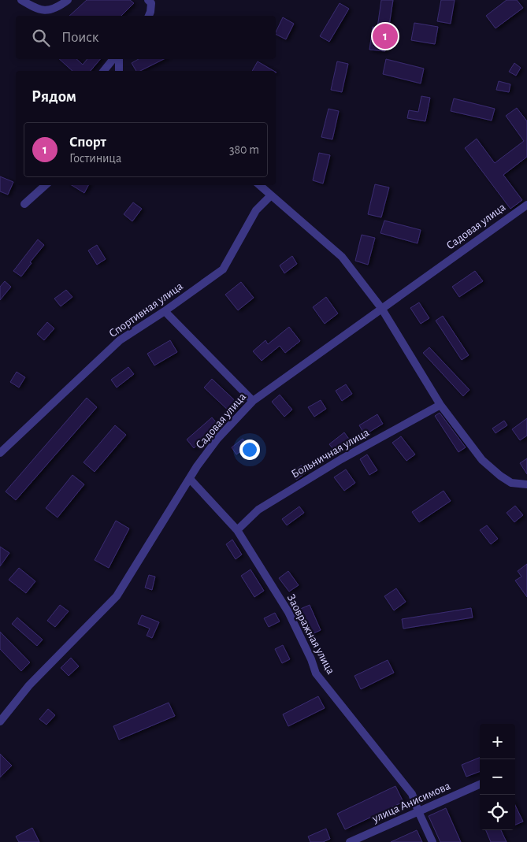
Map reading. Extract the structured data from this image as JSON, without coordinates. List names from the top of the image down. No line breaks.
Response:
{"streets":{"street":["Садовая улица","Спортивная улица","Больничная улица","Заовражная улица","улица Анисимова"]},"crossings":[["Садовая улица","Заовражная улица"],["Больничная улица","Заовражная улица"],["Заовражная улица","улица Анисимова"]],"page":{"search":"Поиск","pins":"1","heading":"Рядом","list":[{"mark":"1","name":"Спорт","note":"Гостиница","value":"380 m"}],"map_buttons":["+","−"]}}
